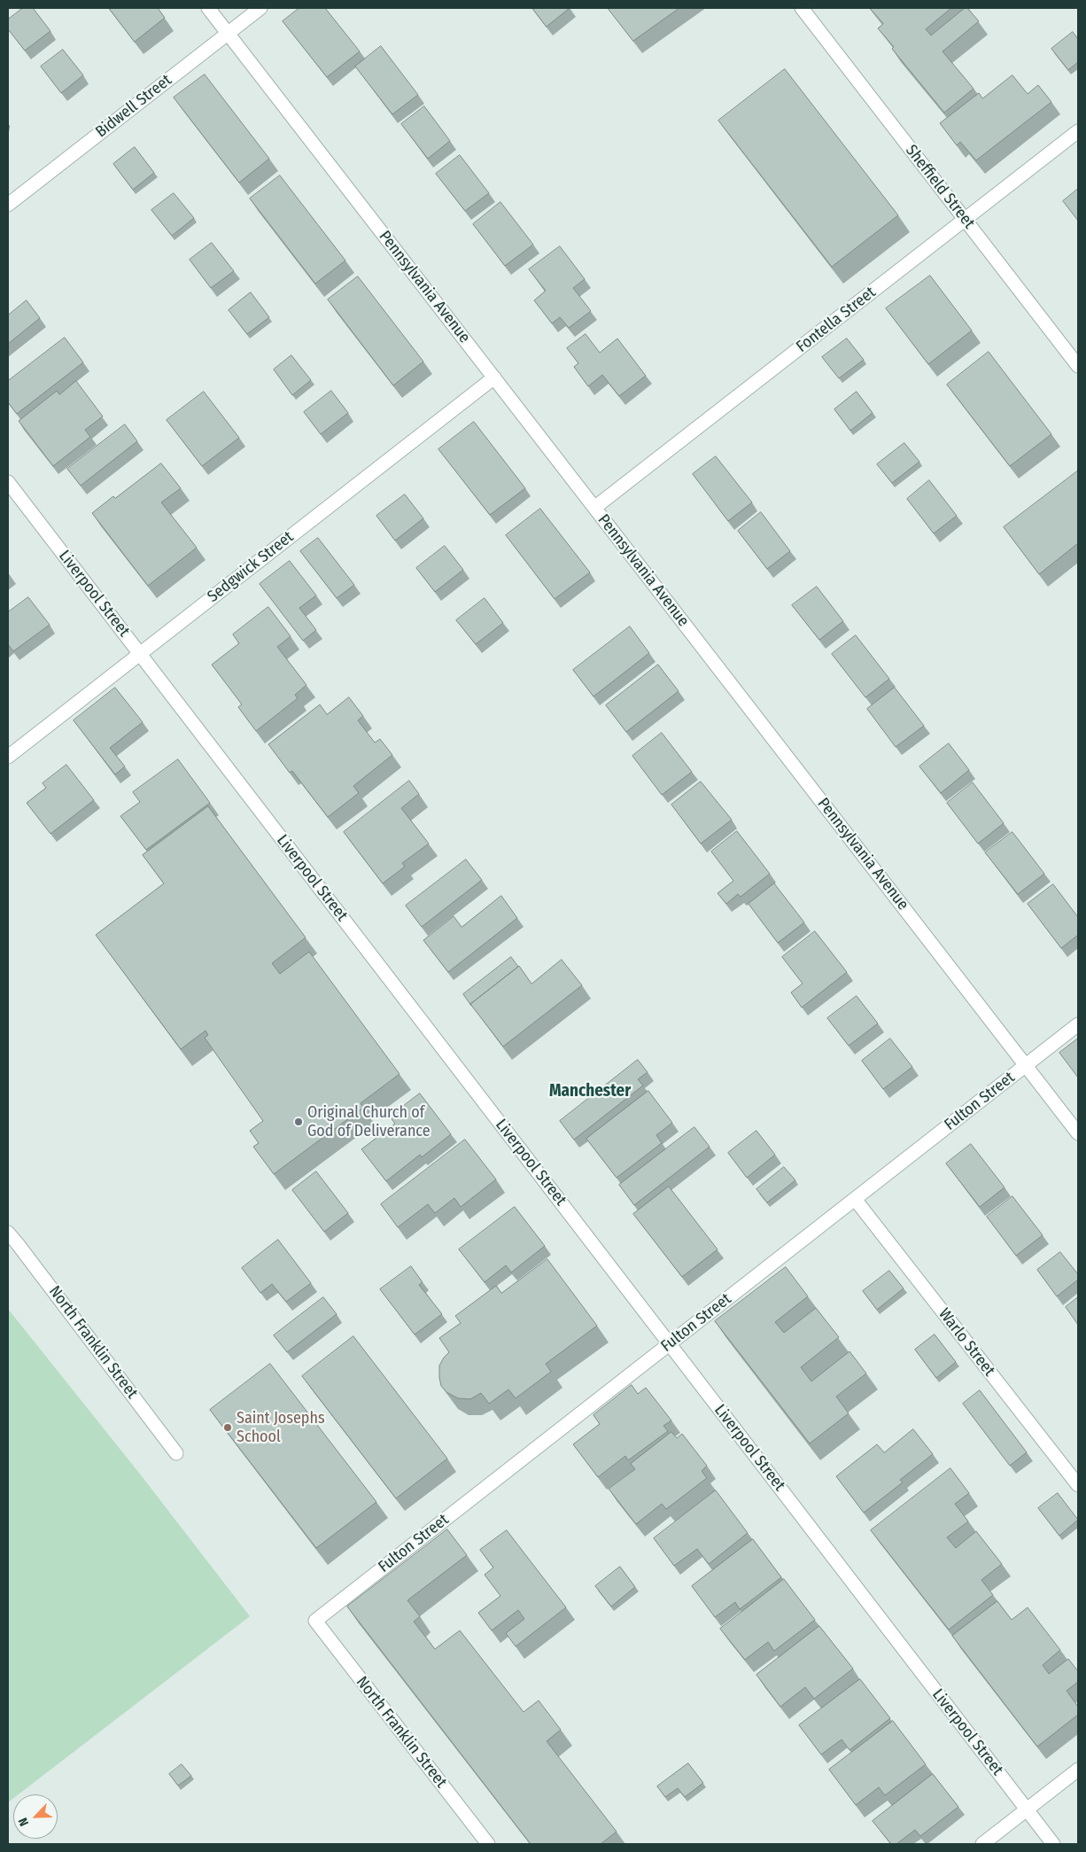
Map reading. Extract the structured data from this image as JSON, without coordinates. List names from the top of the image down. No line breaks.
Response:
{"streets":{"street":["Bidwell Street","Sheffield Street","Pennsylvania Avenue","Fontella Street","Sedgwick Street","Liverpool Street","Fulton Street","North Franklin Street","Warlo Street"]},"crossings":[["Bidwell Street","Pennsylvania Avenue"],["Sheffield Street","Fontella Street"],["Pennsylvania Avenue","Fontella Street"],["Pennsylvania Avenue","Sedgwick Street"],["Pennsylvania Avenue","Fulton Street"],["Sedgwick Street","Liverpool Street"],["Liverpool Street","Fulton Street"],["Fulton Street","North Franklin Street"],["Fulton Street","Warlo Street"]],"districts":["Manchester"],"places":["Original Church of God of Deliverance","Saint Josephs School"],"north":"bottom left"}
